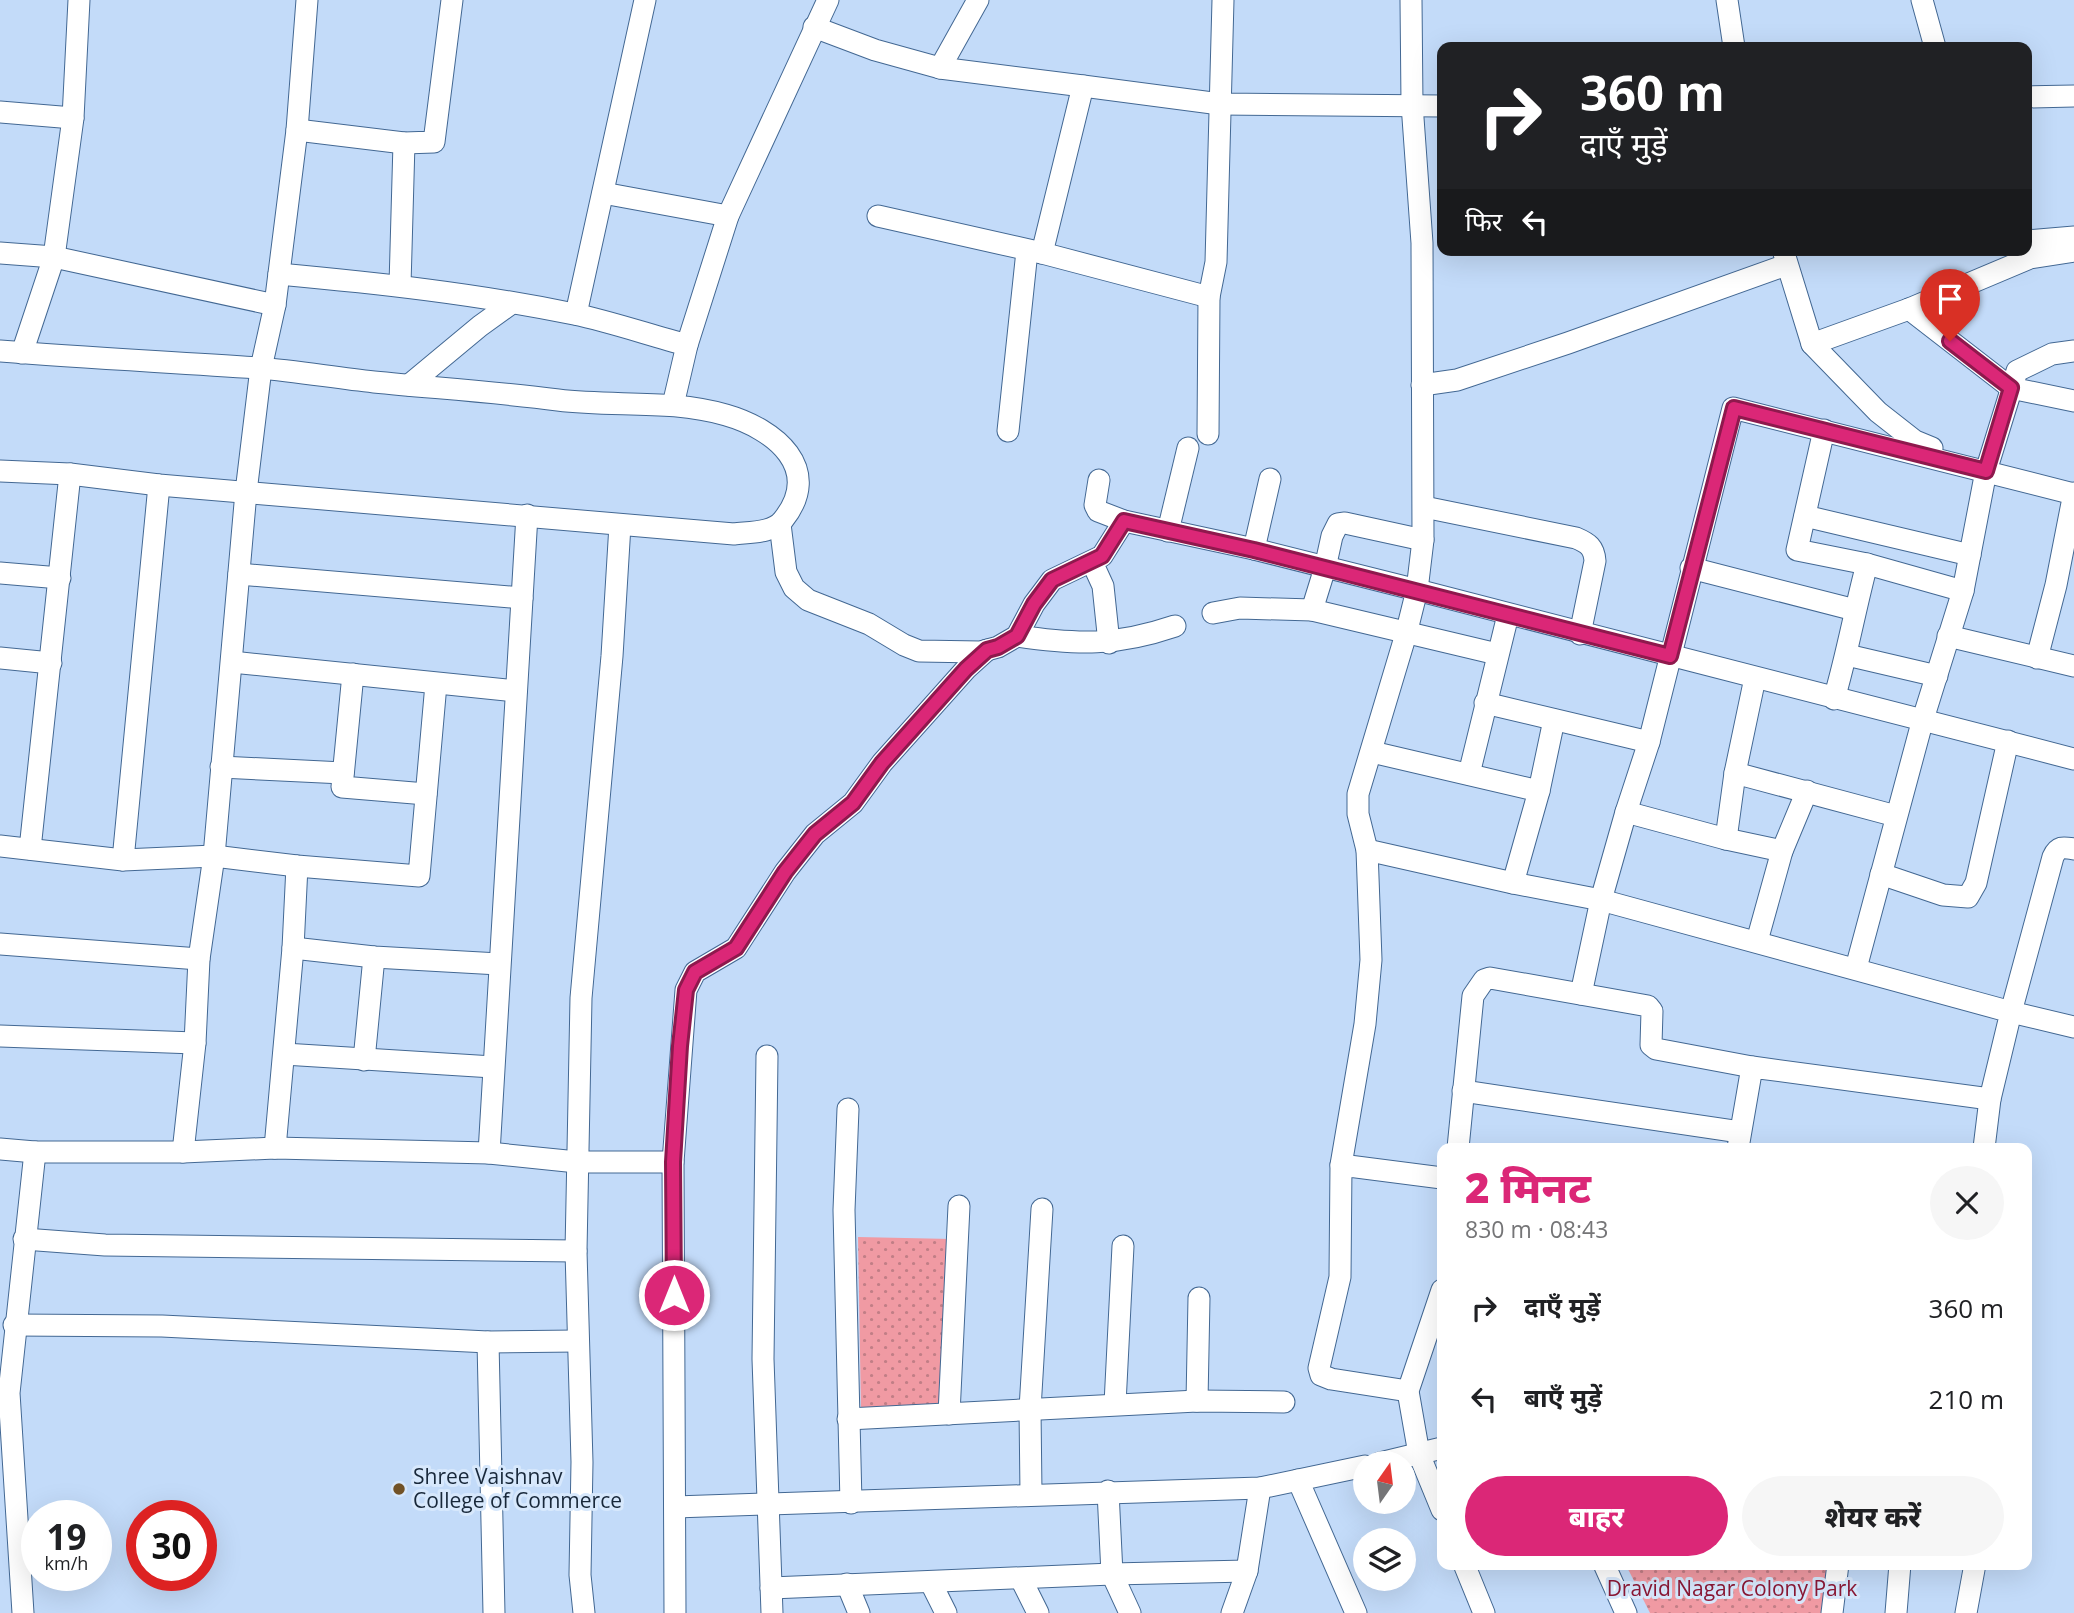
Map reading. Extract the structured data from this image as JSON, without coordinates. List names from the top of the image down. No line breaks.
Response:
{"parks":["Dravid Nagar Colony Park"],"places":["Shree Vaishnav College of Commerce"],"north":"top","page":{"turn":["360 m","दाएँ मुड़ें"],"then":"फिर","heading":["2 मिनट","830 m · 08:43"],"list":[{"name":"दाएँ मुड़ें","value":"360 m"},{"name":"बाएँ मुड़ें","value":"210 m"}],"buttons":["बाहर","शेयर करें"],"speed":"19 km/h","limit":"30"}}
